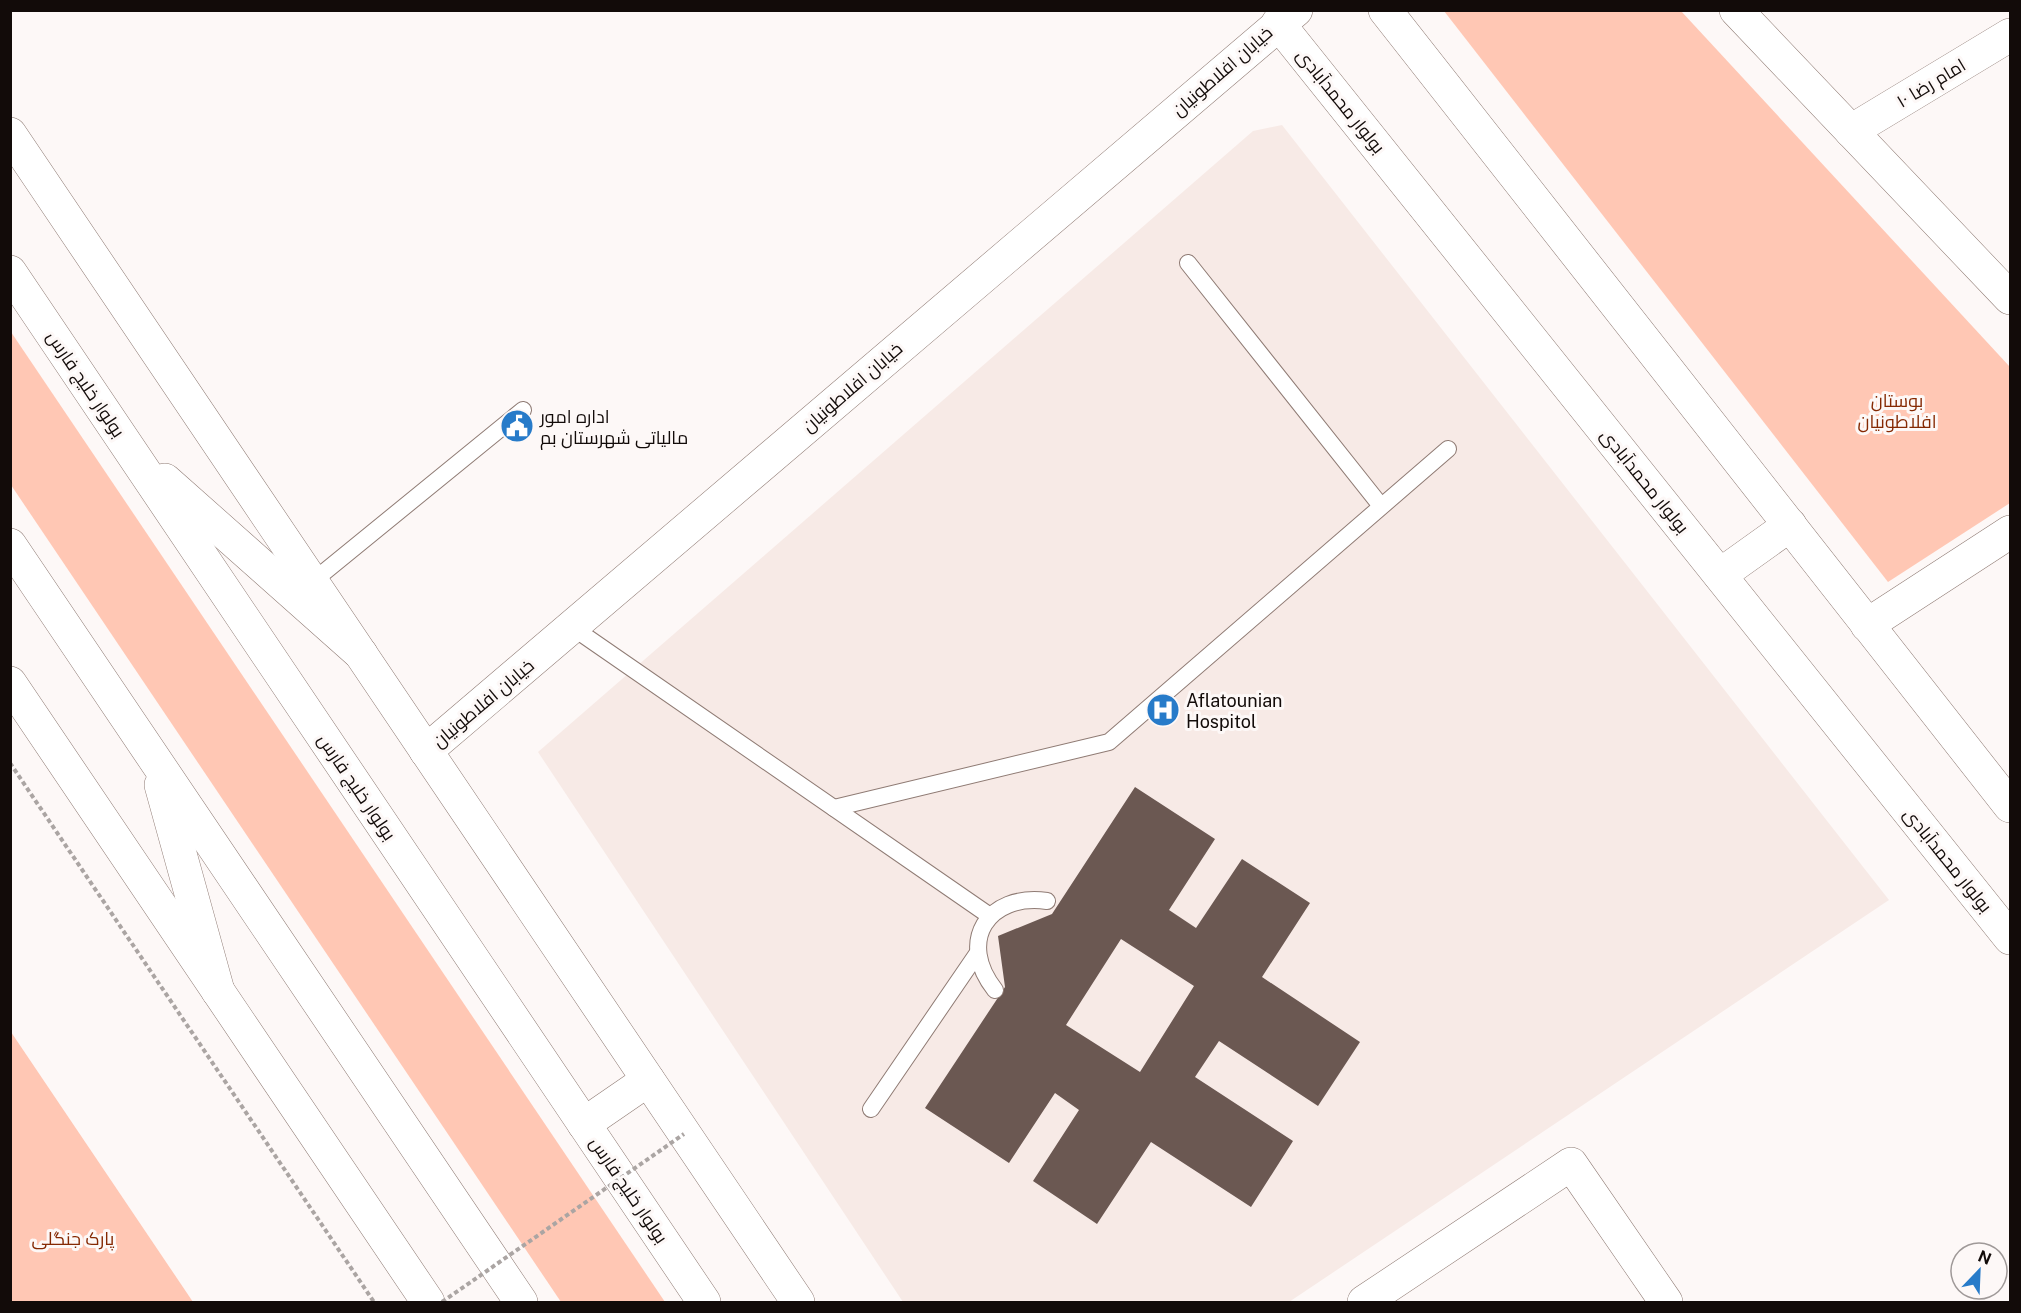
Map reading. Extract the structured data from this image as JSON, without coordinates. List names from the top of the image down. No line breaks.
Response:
{"streets":{"main road":["خیابان افلاطونیان","امام رضا ۱۰","بولوار محمدآبادی","بولوار خلیج فارس"]},"crossings":[["خیابان افلاطونیان","بولوار محمدآبادی"]],"parks":["بوستان افلاطونیان","پارک جنگلی"],"places":{"public building":["اداره امور مالیاتی شهرستان بم"],"hospital":["Aflatounian Hospitol"]},"north":"top right"}
